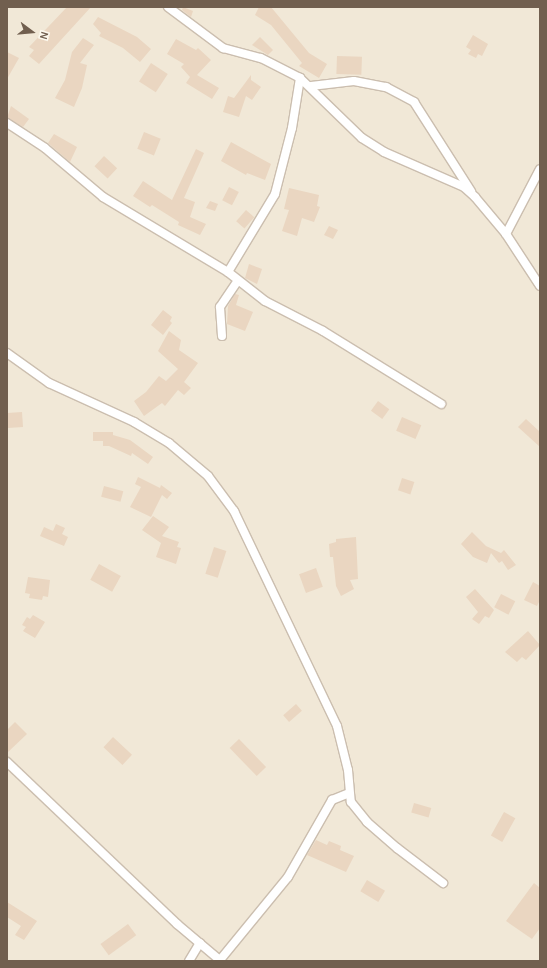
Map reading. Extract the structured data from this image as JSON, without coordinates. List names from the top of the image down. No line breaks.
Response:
{"north":"right"}
